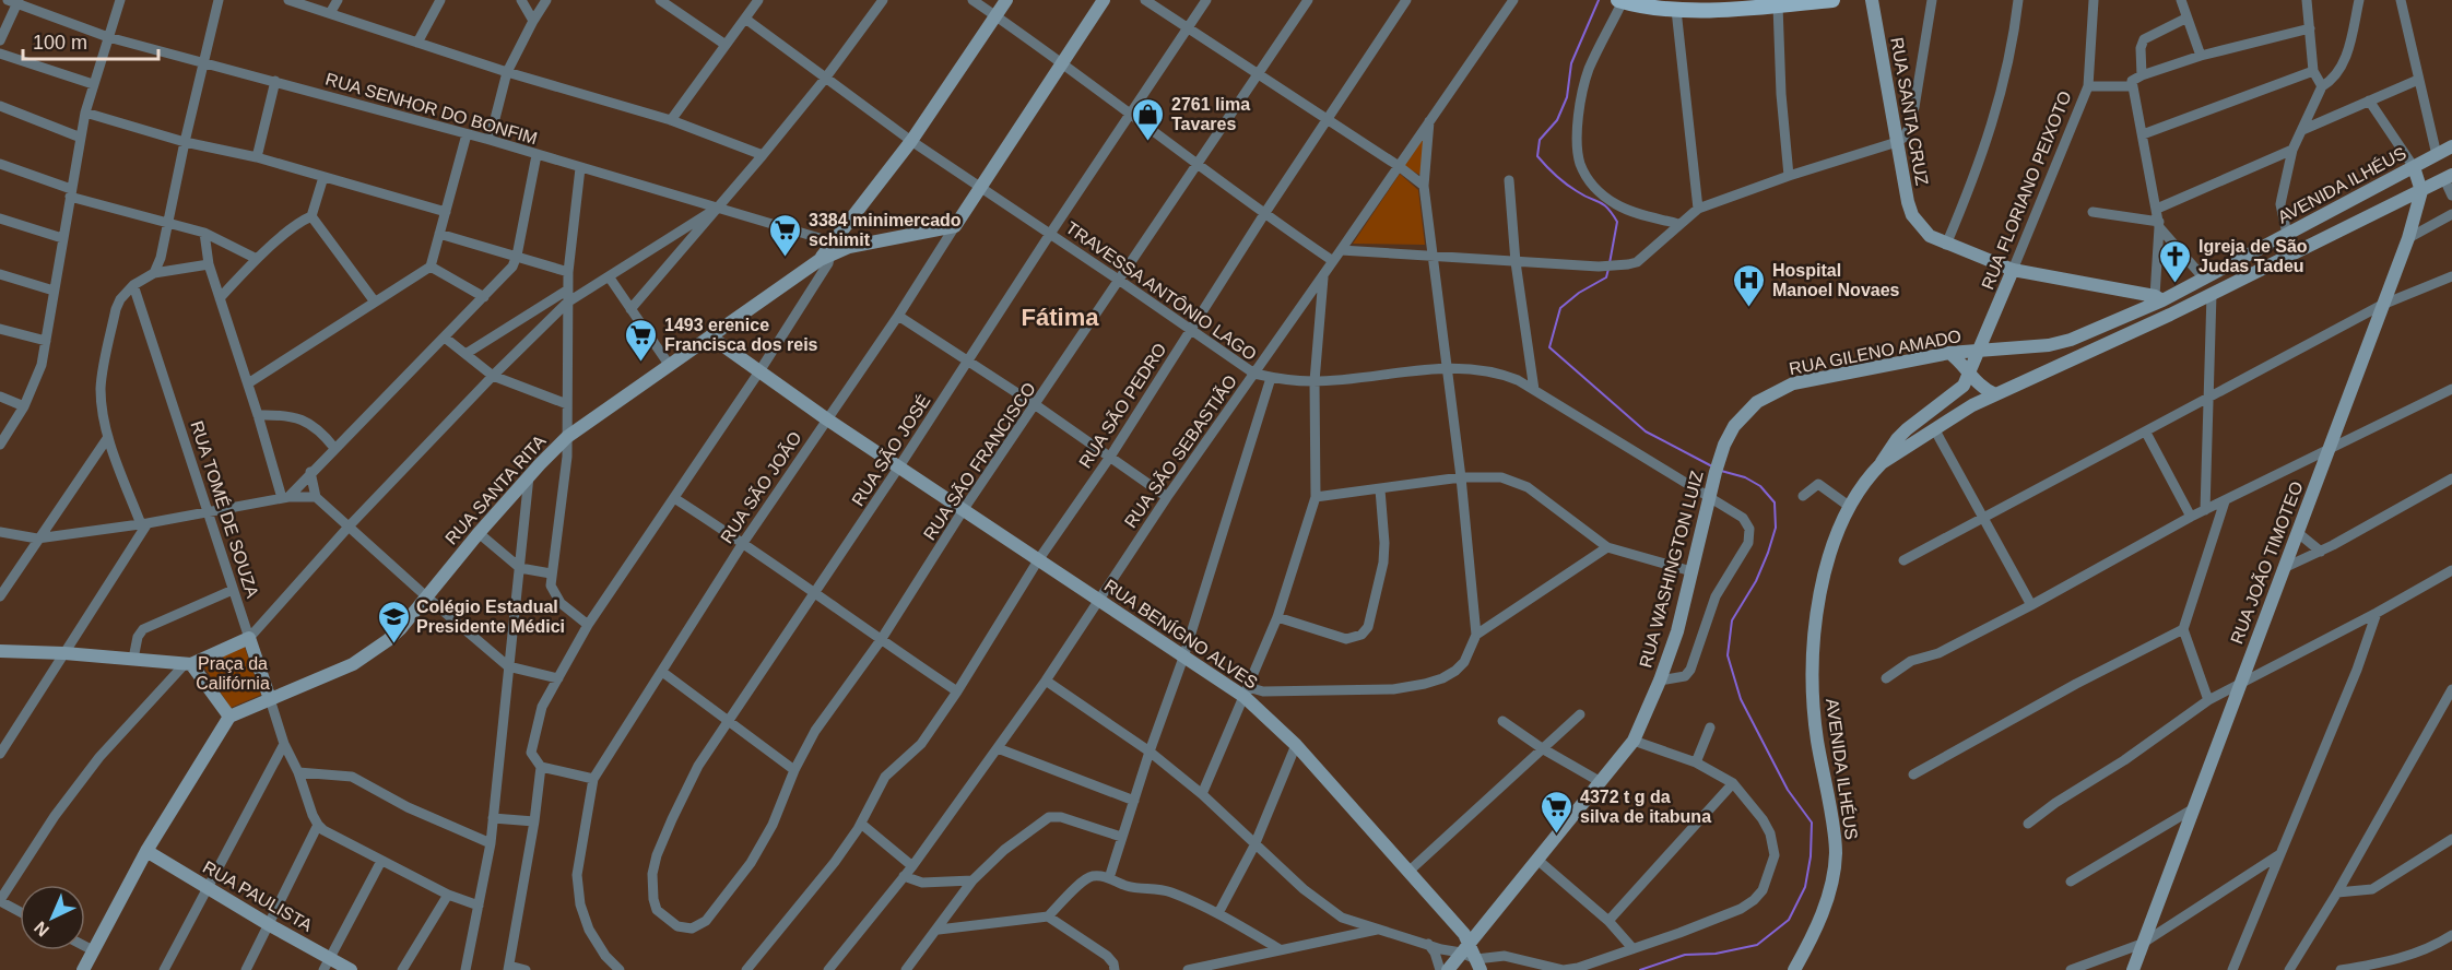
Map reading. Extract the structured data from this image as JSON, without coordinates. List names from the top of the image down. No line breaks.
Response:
{"streets":{"main road":["RUA SANTA CRUZ","AVENIDA ILHÉUS","RUA FLORIANO PEIXOTO","RUA GILENO AMADO","RUA SÃO JOÃO","RUA SANTA RITA","RUA TOMÉ DE SOUZA","RUA JOÃO TIMOTEO","RUA WASHINGTON LUIZ","RUA BENÍGNO ALVES","RUA PAULISTA"],"street":["RUA SENHOR DO BONFIM","TRAVESSA ANTÔNIO LAGO","RUA SÃO PEDRO","RUA SÃO JOSÉ","RUA SÃO SEBASTIÃO","RUA SÃO FRANCISCO"]},"crossings":[["RUA SENHOR DO BONFIM","RUA SANTA RITA"],["AVENIDA ILHÉUS","RUA FLORIANO PEIXOTO"],["AVENIDA ILHÉUS","RUA GILENO AMADO"],["AVENIDA ILHÉUS","RUA JOÃO TIMOTEO"],["RUA FLORIANO PEIXOTO","RUA GILENO AMADO"],["TRAVESSA ANTÔNIO LAGO","RUA SÃO PEDRO"],["TRAVESSA ANTÔNIO LAGO","RUA SÃO JOSÉ"],["TRAVESSA ANTÔNIO LAGO","RUA SÃO SEBASTIÃO"],["TRAVESSA ANTÔNIO LAGO","RUA SÃO FRANCISCO"],["TRAVESSA ANTÔNIO LAGO","RUA SÃO JOÃO"],["TRAVESSA ANTÔNIO LAGO","RUA WASHINGTON LUIZ"],["RUA GILENO AMADO","RUA WASHINGTON LUIZ"],["RUA SÃO PEDRO","RUA BENÍGNO ALVES"],["RUA SÃO JOSÉ","RUA SÃO FRANCISCO"],["RUA SÃO JOSÉ","RUA BENÍGNO ALVES"],["RUA SÃO SEBASTIÃO","RUA BENÍGNO ALVES"],["RUA SÃO FRANCISCO","RUA BENÍGNO ALVES"],["RUA SÃO JOÃO","RUA SANTA RITA"],["RUA SÃO JOÃO","RUA BENÍGNO ALVES"],["RUA SANTA RITA","RUA TOMÉ DE SOUZA"],["RUA SANTA RITA","RUA BENÍGNO ALVES"],["RUA WASHINGTON LUIZ","RUA BENÍGNO ALVES"]],"districts":["Fátima"],"parks":["Praça da Califórnia"],"places":{"shop":["2761 lima Tavares"],"supermarket":["3384 minimercado schimit","1493 erenice Francisca dos reis","4372 t g da silva de itabuna"],"church":["Igreja de São Judas Tadeu"],"hospital":["Hospital Manoel Novaes"],"school or university":["Colégio Estadual Presidente Médici"]},"scale_bar":"100 m","north":"bottom left"}
